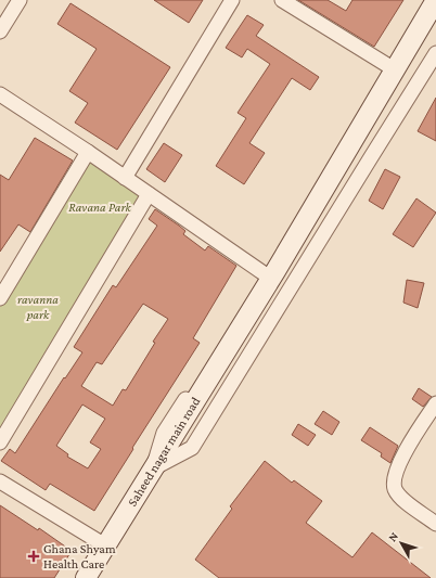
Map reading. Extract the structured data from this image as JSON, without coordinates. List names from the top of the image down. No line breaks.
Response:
{"streets":{"street":["Saheed nagar main road"]},"parks":["Ravana Park","ravanna park"],"places":{"health":["Ghana Shyam Health Care"]},"north":"top left"}
